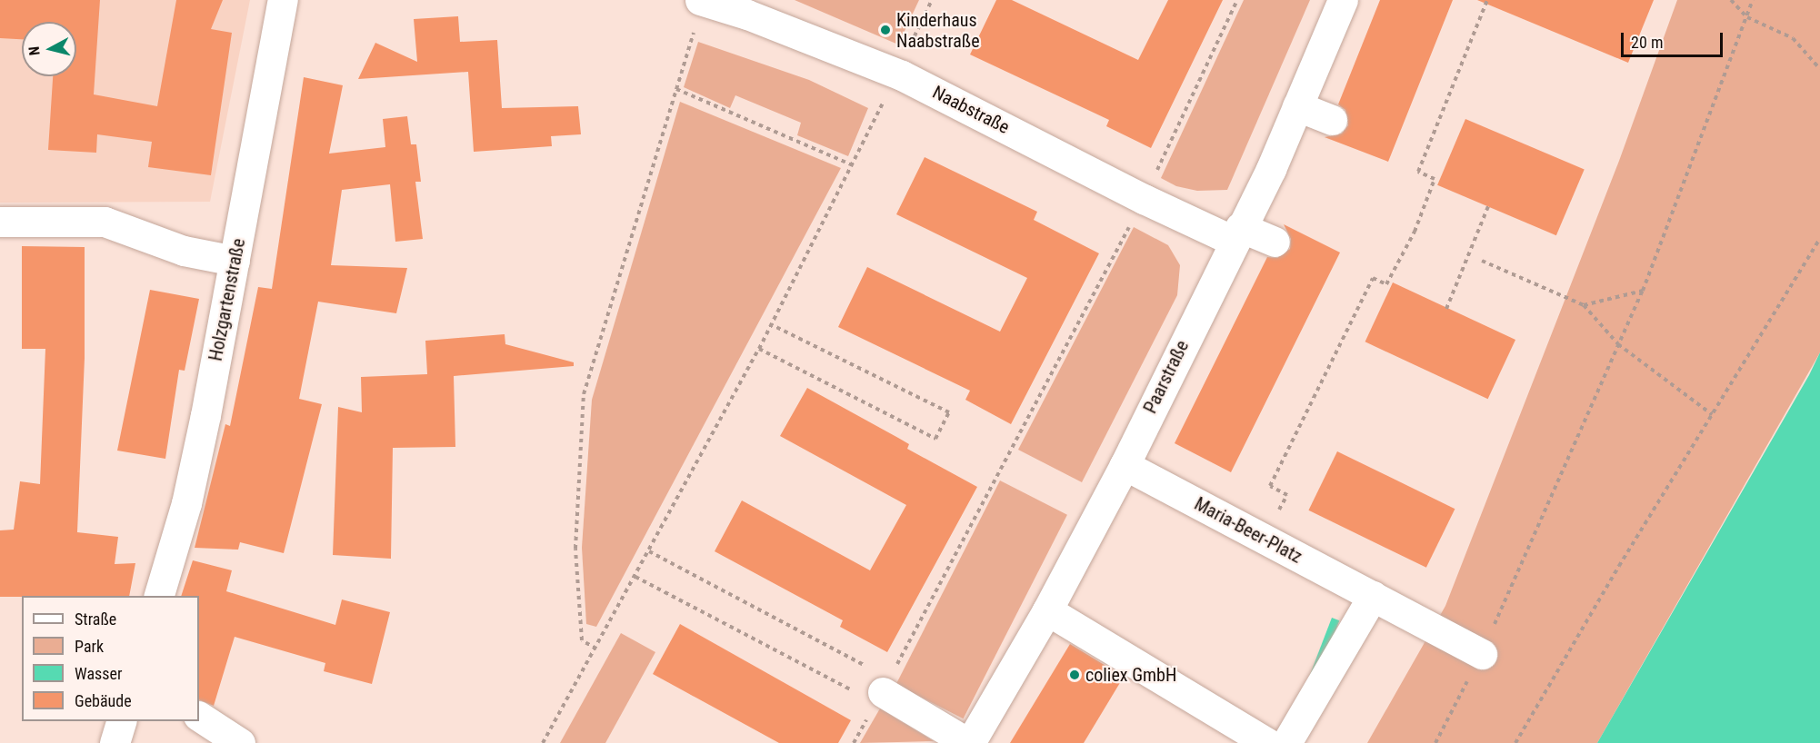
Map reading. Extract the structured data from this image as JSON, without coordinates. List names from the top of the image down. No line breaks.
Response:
{"streets":{"street":["Naabstraße","Holzgartenstraße","Paarstraße","Maria-Beer-Platz"]},"crossings":[["Naabstraße","Paarstraße"],["Paarstraße","Maria-Beer-Platz"]],"places":["Kinderhaus Naabstraße","coliex GmbH"],"legend":["Straße","Park","Wasser","Gebäude"],"scale_bar":"20 m","north":"left"}
